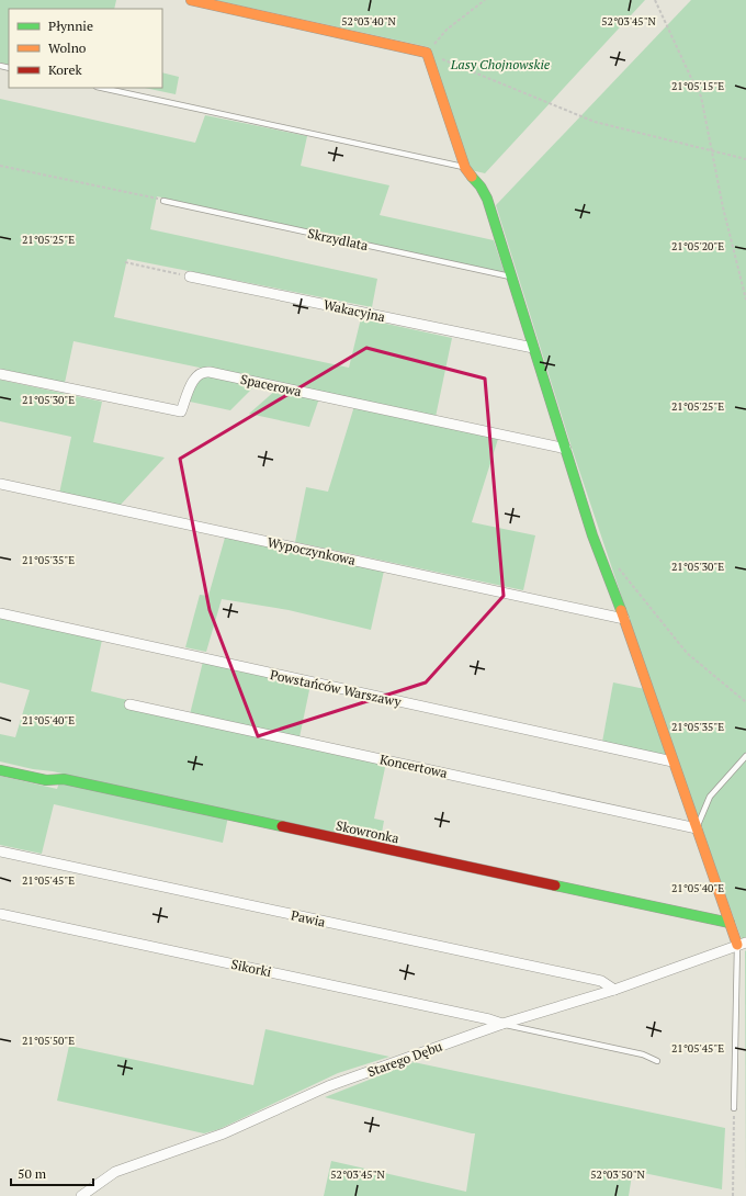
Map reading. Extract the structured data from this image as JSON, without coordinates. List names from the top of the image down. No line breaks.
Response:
{"streets":{"street":["Wakacyjna","Spacerowa","Wypoczynkowa","Powstańców Warszawy","Koncertowa","Skowronka","Pawia","Sikorki","Starego Dębu"],"lane":["Skrzydlata"]},"crossings":[["Pawia","Starego Dębu"],["Sikorki","Starego Dębu"]],"parks":["Lasy Chojnowskie"],"legend":["Płynnie","Wolno","Korek"],"scale_bar":"50 m","coordinates":["52°03'40\"N","52°03'45\"N","21°05'15\"E","21°05'25\"E","21°05'20\"E","21°05'30\"E","21°05'35\"E","21°05'40\"E","21°05'45\"E","21°05'50\"E","52°03'50\"N"]}
